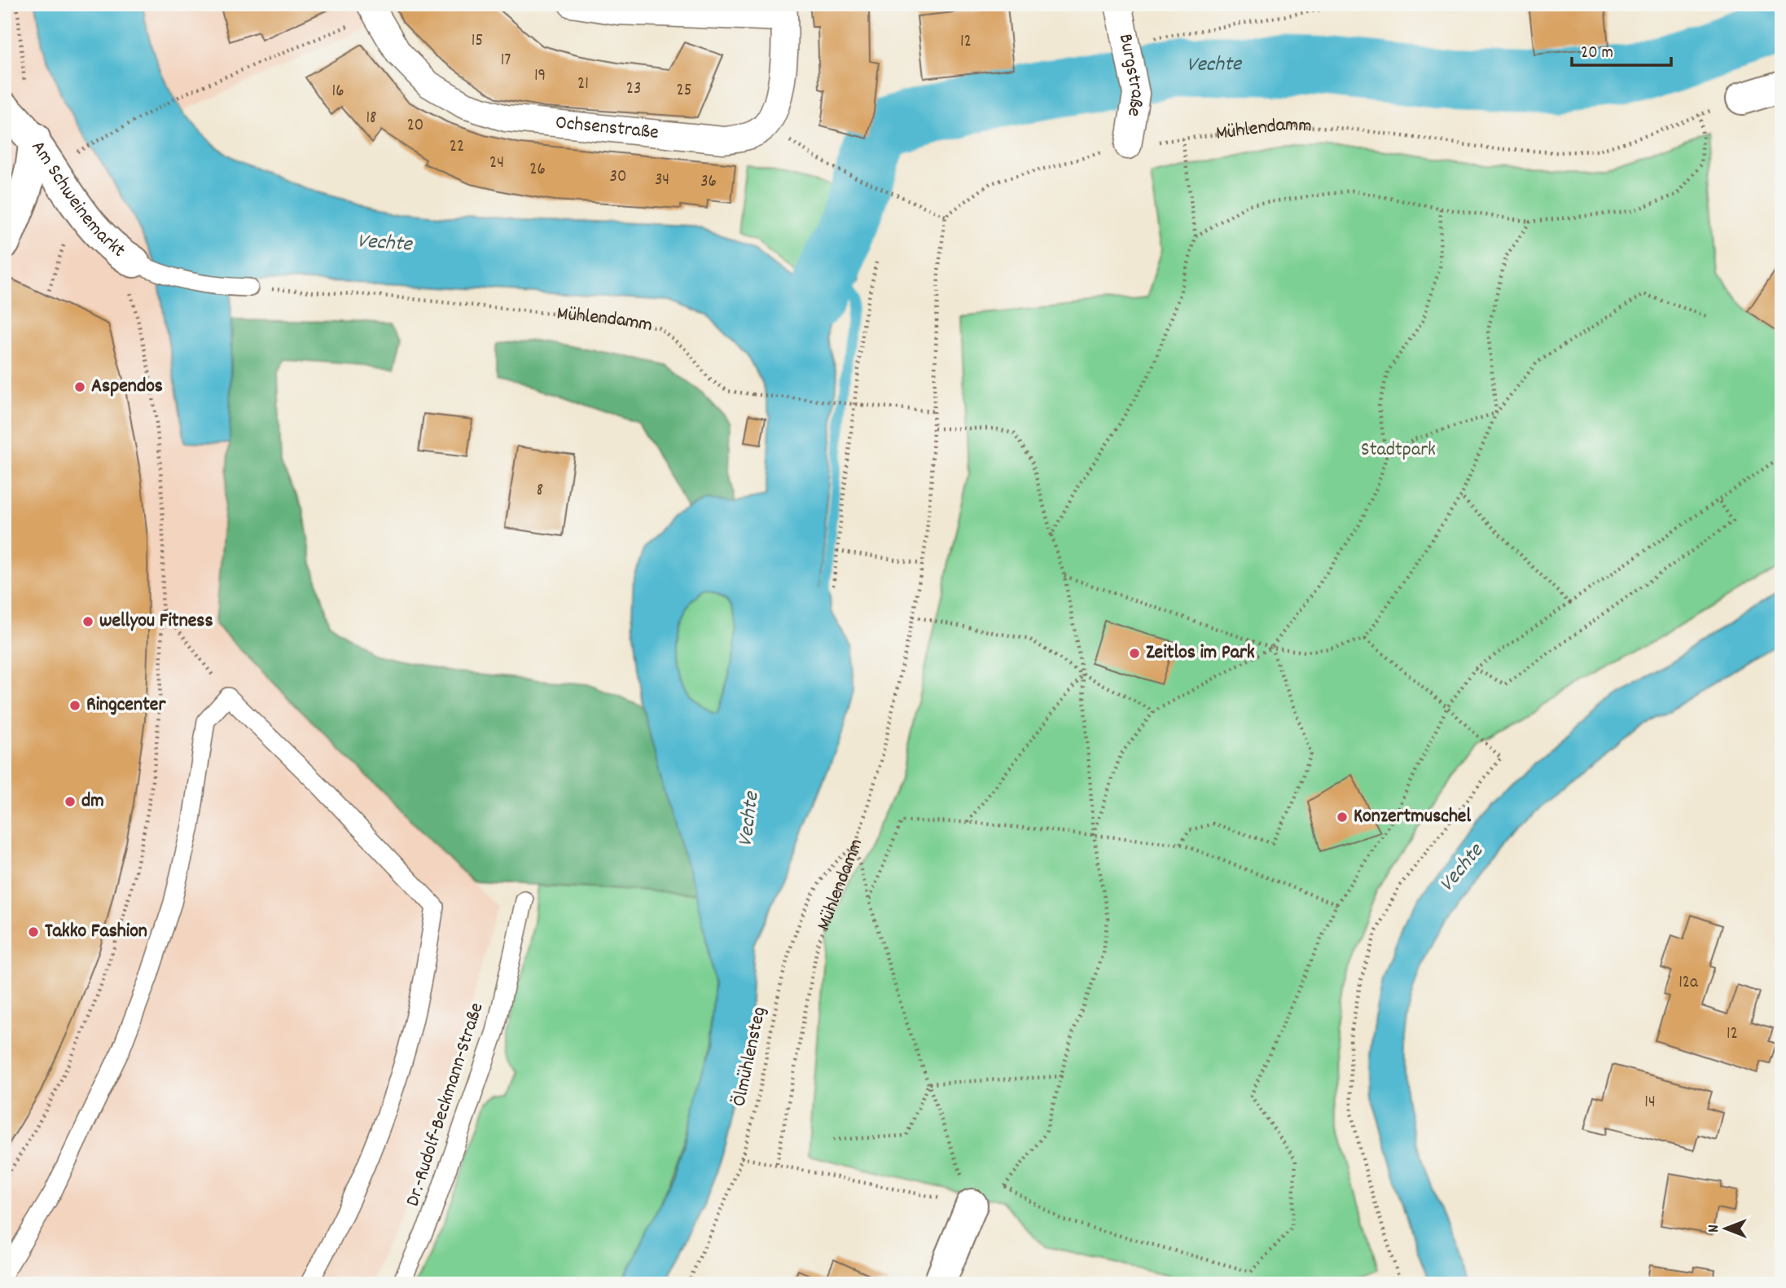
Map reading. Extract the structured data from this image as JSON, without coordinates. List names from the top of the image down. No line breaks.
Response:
{"streets":{"street":["Burgstraße","Ochsenstraße","Am Schweinemarkt"],"lane":["Dr.-Rudolf-Beckmann-Straße"],"path":["Mühlendamm","Ölmühlensteg"]},"crossings":[["Burgstraße","Mühlendamm"],["Mühlendamm","Ölmühlensteg"]],"water":["Vechte"],"parks":["Stadtpark"],"places":["Aspendos","wellyou Fitness","Zeitlos im Park","Ringcenter","dm","Konzertmuschel","Takko Fashion"],"house_numbers":["15","12","17","19","21","23","25","16","18","20","22","24","26","30","34","36","8","12a","12","14"],"scale_bar":"20 m","north":"left"}
